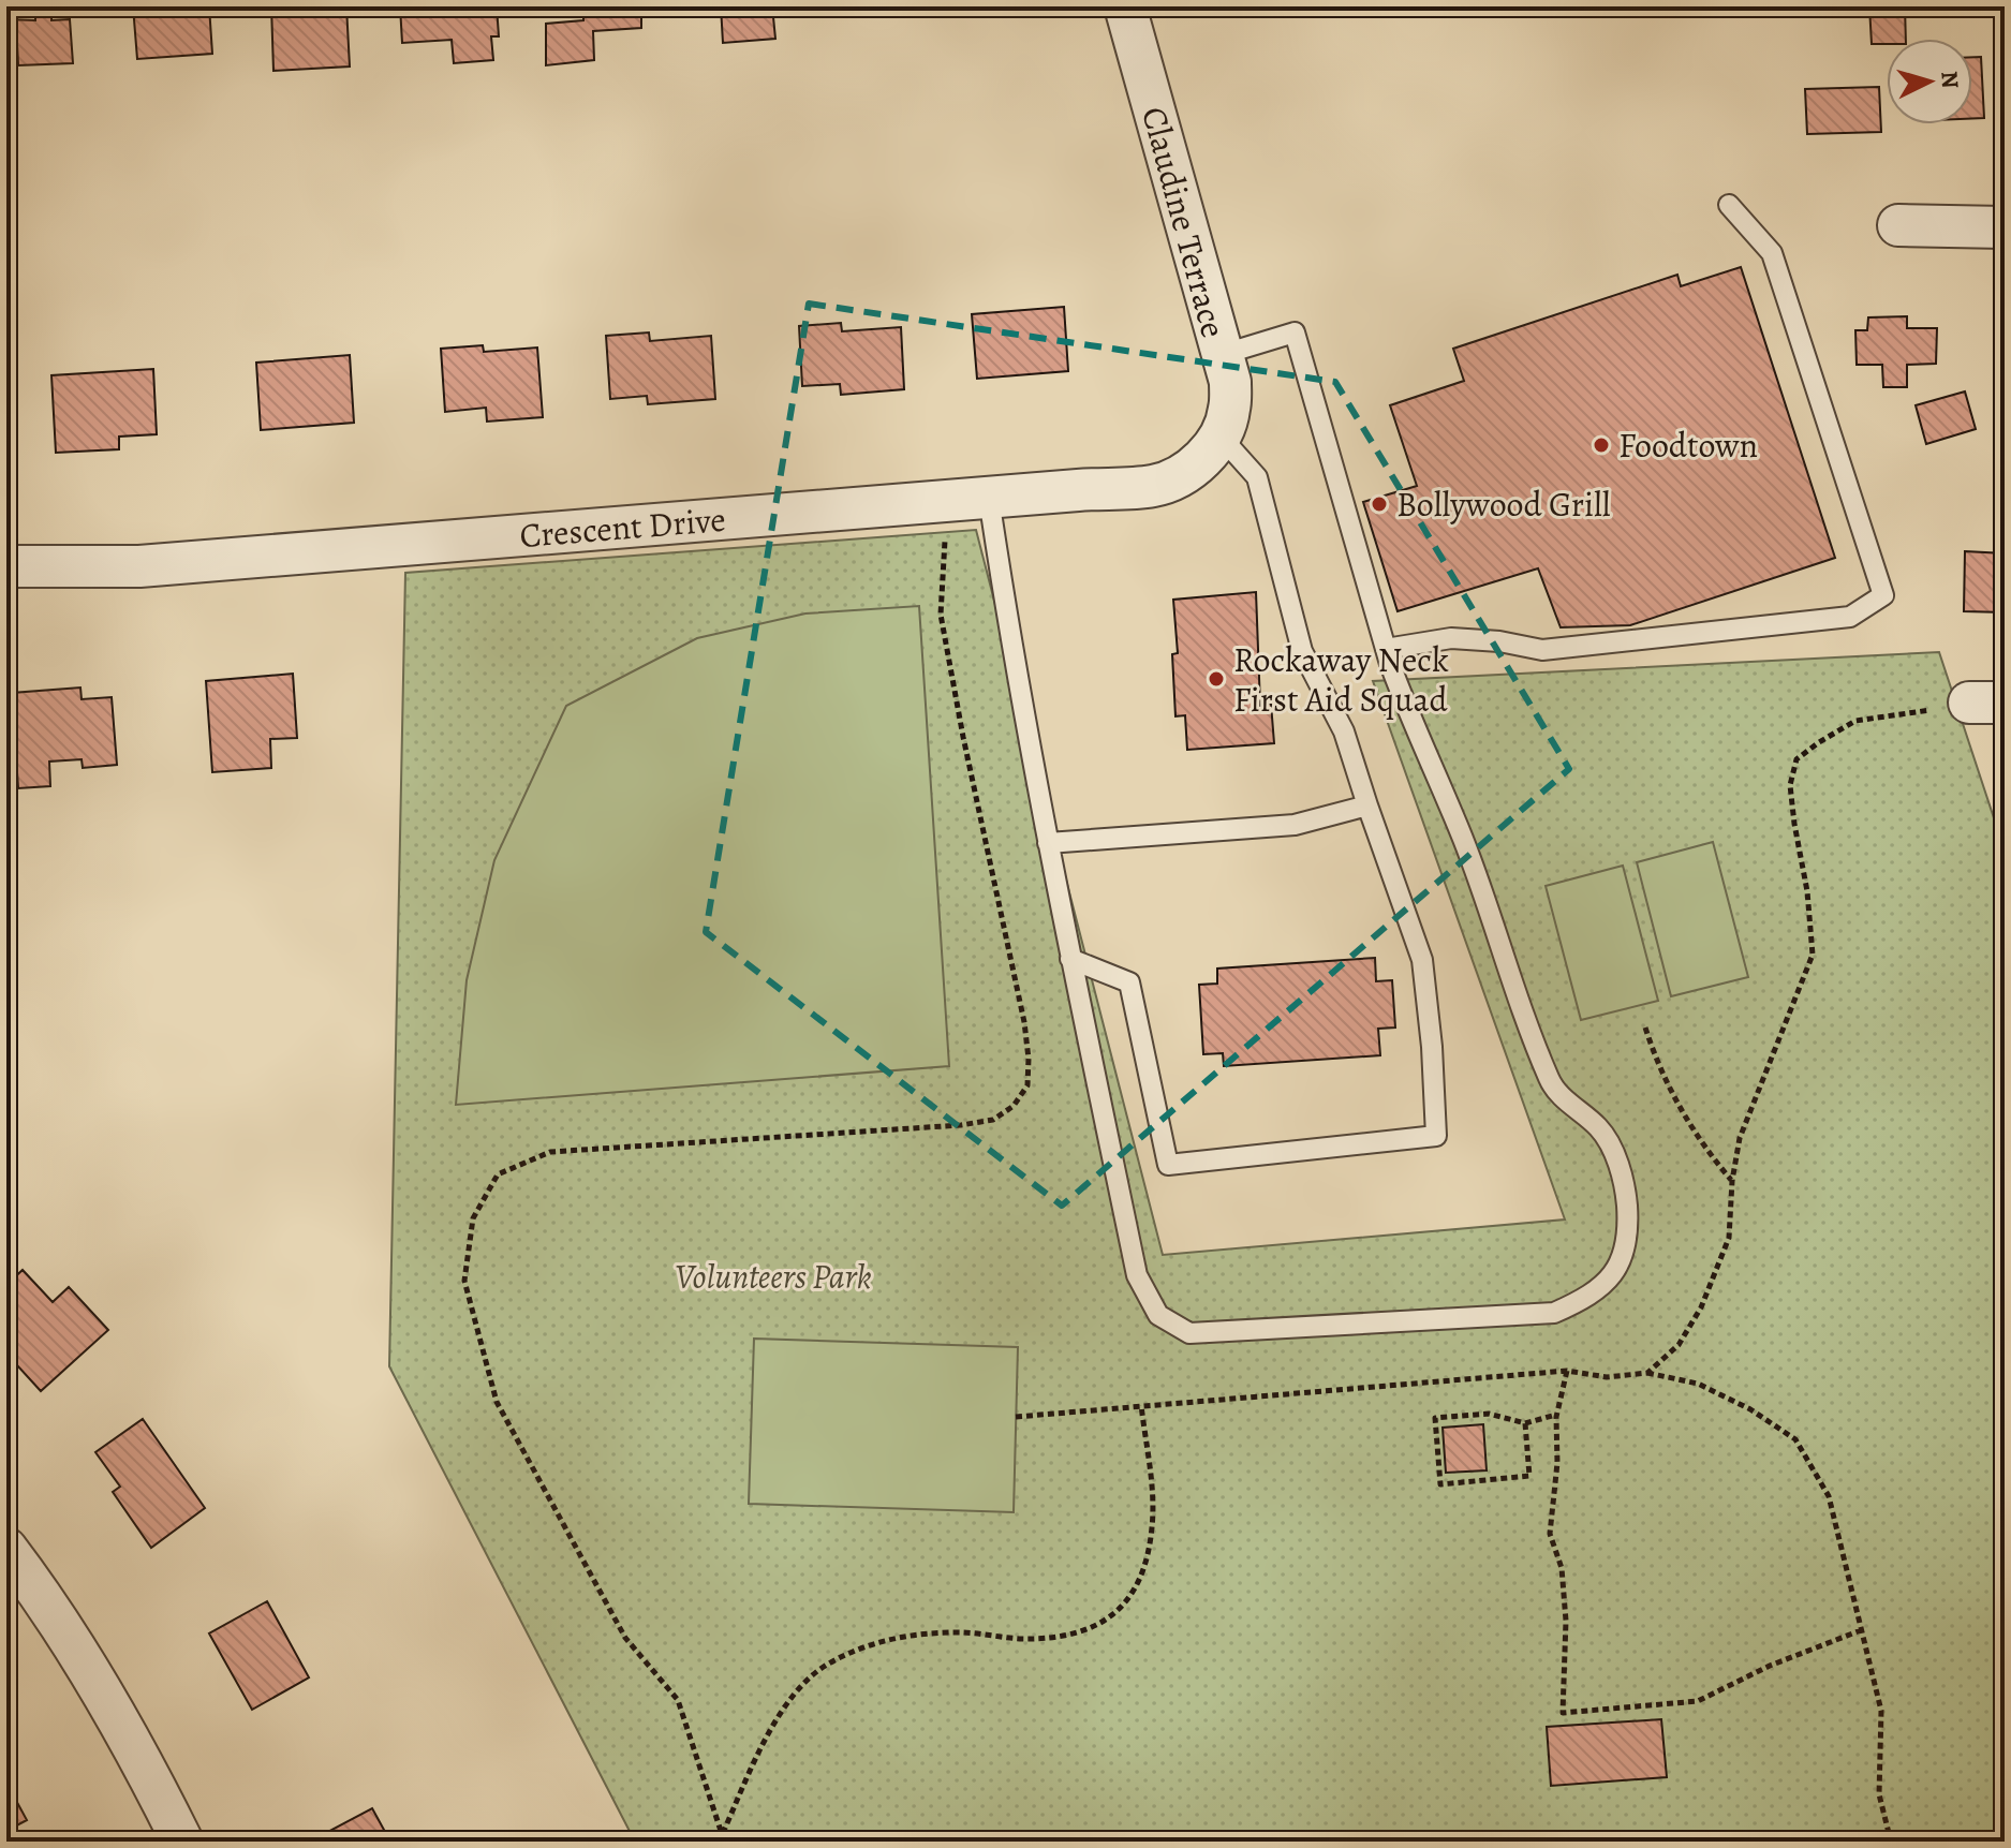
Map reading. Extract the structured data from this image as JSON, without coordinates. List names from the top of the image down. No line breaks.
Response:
{"streets":{"street":["Claudine Terrace","Crescent Drive"]},"crossings":[["Claudine Terrace","Crescent Drive"]],"parks":["Volunteers Park"],"places":["Foodtown","Bollywood Grill","Rockaway Neck First Aid Squad"],"north":"right"}
